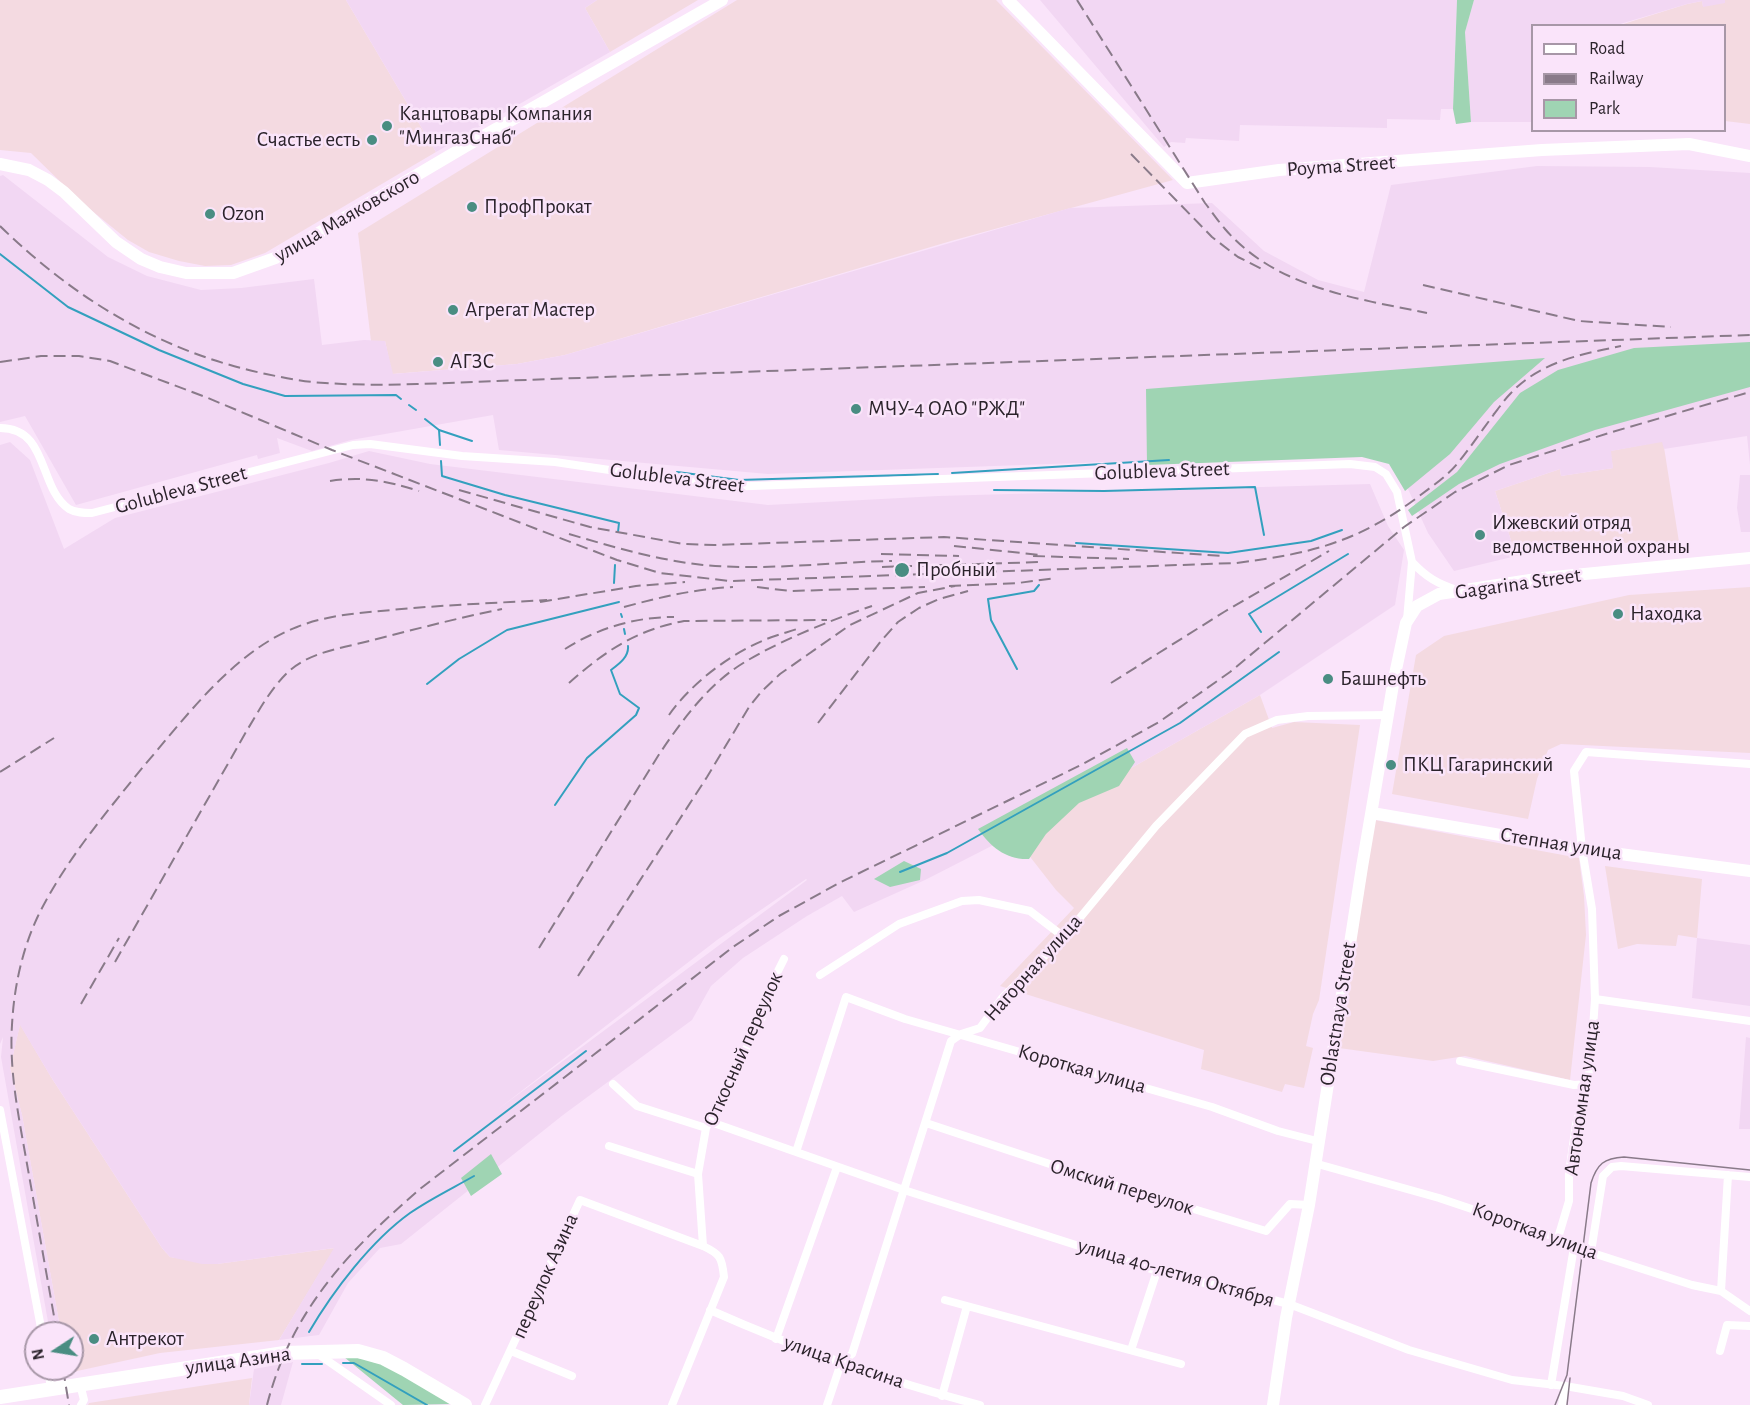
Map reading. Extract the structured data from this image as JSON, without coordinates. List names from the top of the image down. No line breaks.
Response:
{"streets":{"main road":["Poyma Street","улица Маяковского","Gagarina Street","Степная улица","Oblastnaya Street","улица Азина"],"street":["Golubleva Street","Нагорная улица","Откосный переулок","Короткая улица","Автономная улица","Омский переулок","улица 40-летия Октября","переулок Азина","улица Красина"]},"crossings":[["Gagarina Street","Oblastnaya Street"],["Степная улица","Oblastnaya Street"],["Степная улица","Автономная улица"],["Нагорная улица","Oblastnaya Street"],["Нагорная улица","Короткая улица"],["Нагорная улица","Омский переулок"],["Нагорная улица","улица 40-летия Октября"],["Нагорная улица","улица Красина"],["Oblastnaya Street","Короткая улица"],["Oblastnaya Street","Омский переулок"],["Oblastnaya Street","улица 40-летия Октября"],["Откосный переулок","улица 40-летия Октября"],["Откосный переулок","переулок Азина"],["Короткая улица","Автономная улица"],["Короткая улица","улица 40-летия Октября"]],"places":["Канцтовары Компания \"МингазСнаб\"","Счастье есть","ПрофПрокат","Ozon","Агрегат Мастер","АГЗС","МЧУ-4 ОАО \"РЖД\"","Ижевский отряд ведомственной охраны","Пробный","Находка","Башнефть","ПКЦ Гагаринский","Антрекот"],"legend":["Road","Railway","Park"],"north":"left"}
